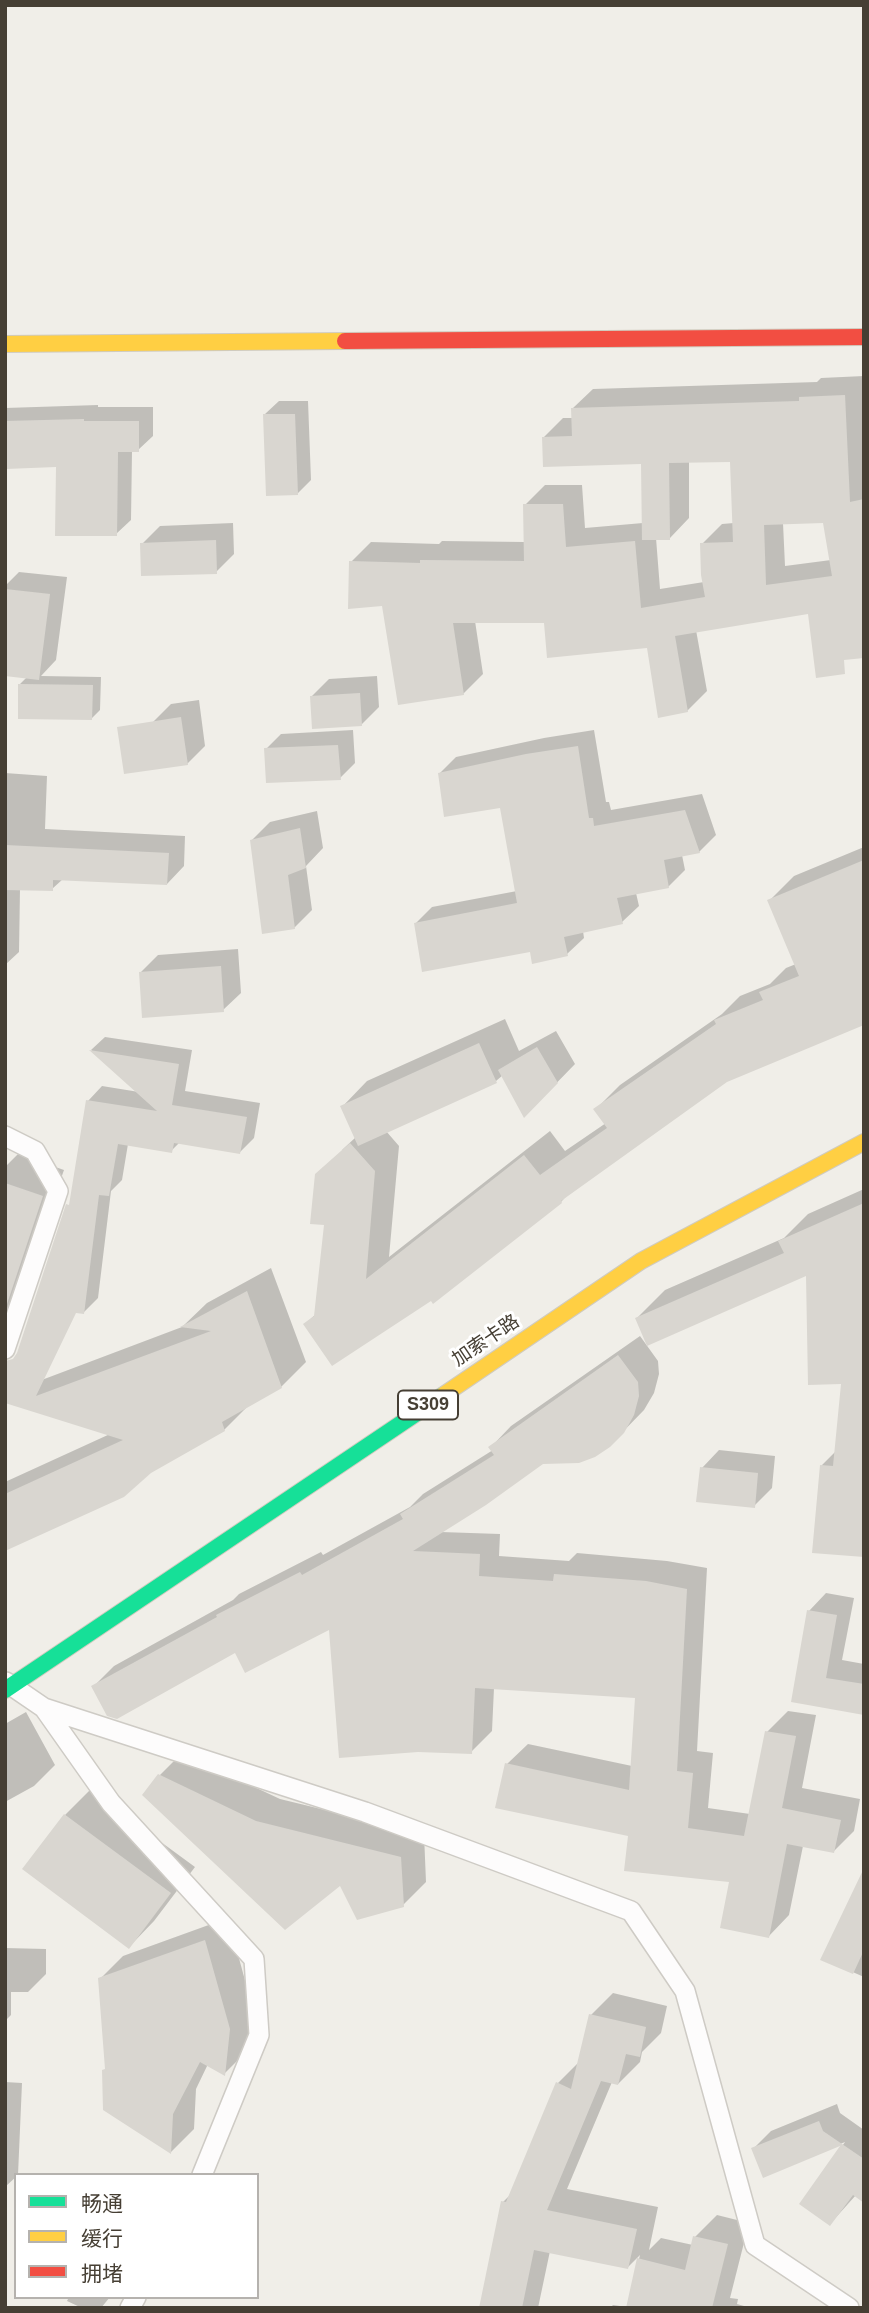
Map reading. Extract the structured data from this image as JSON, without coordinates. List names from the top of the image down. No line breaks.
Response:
{"streets":{"main road":["加索卡路","S309"]},"legend":["畅通","缓行","拥堵"]}
